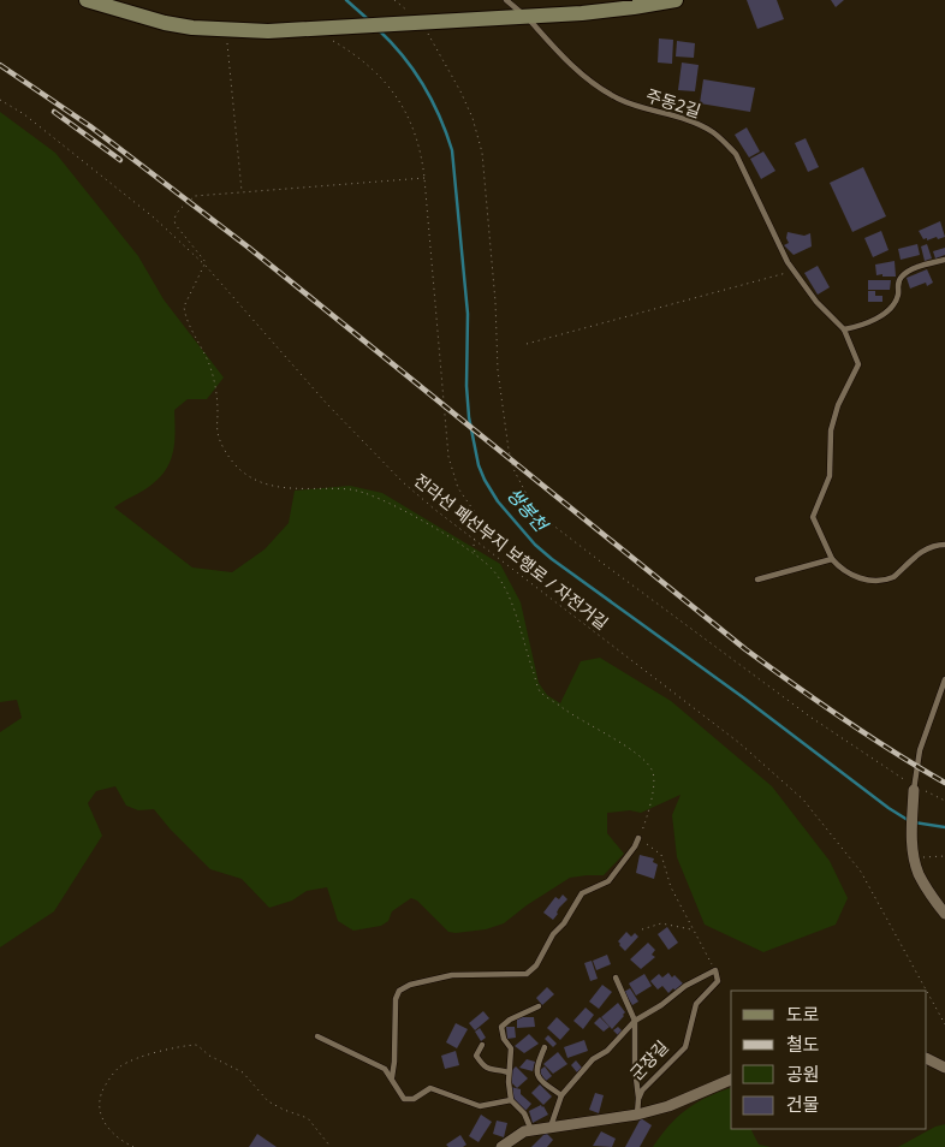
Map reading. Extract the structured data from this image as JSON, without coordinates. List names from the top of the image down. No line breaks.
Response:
{"streets":{"lane":["주동2길","군장길"],"path":["전라선 폐선부지 보행로 / 자전거길"]},"water":["쌍봉천"],"legend":["도로","철도","공원","건물"]}
